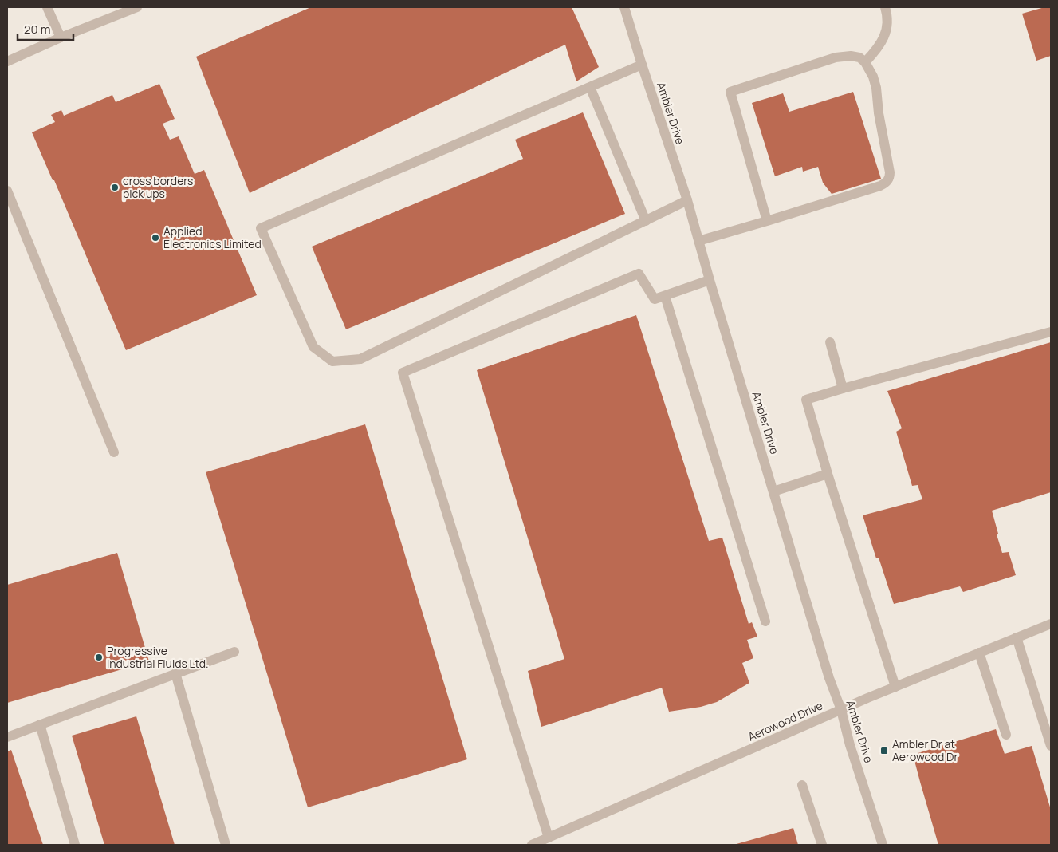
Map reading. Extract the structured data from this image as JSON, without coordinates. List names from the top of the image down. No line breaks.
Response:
{"streets":{"street":["Ambler Drive","Aerowood Drive"]},"crossings":[["Ambler Drive","Aerowood Drive"]],"places":{"other":["cross borders pick ups","Applied Electronics Limited","Progressive Industrial Fluids Ltd."],"transit":["Ambler Dr at Aerowood Dr"]},"scale_bar":"20 m"}
